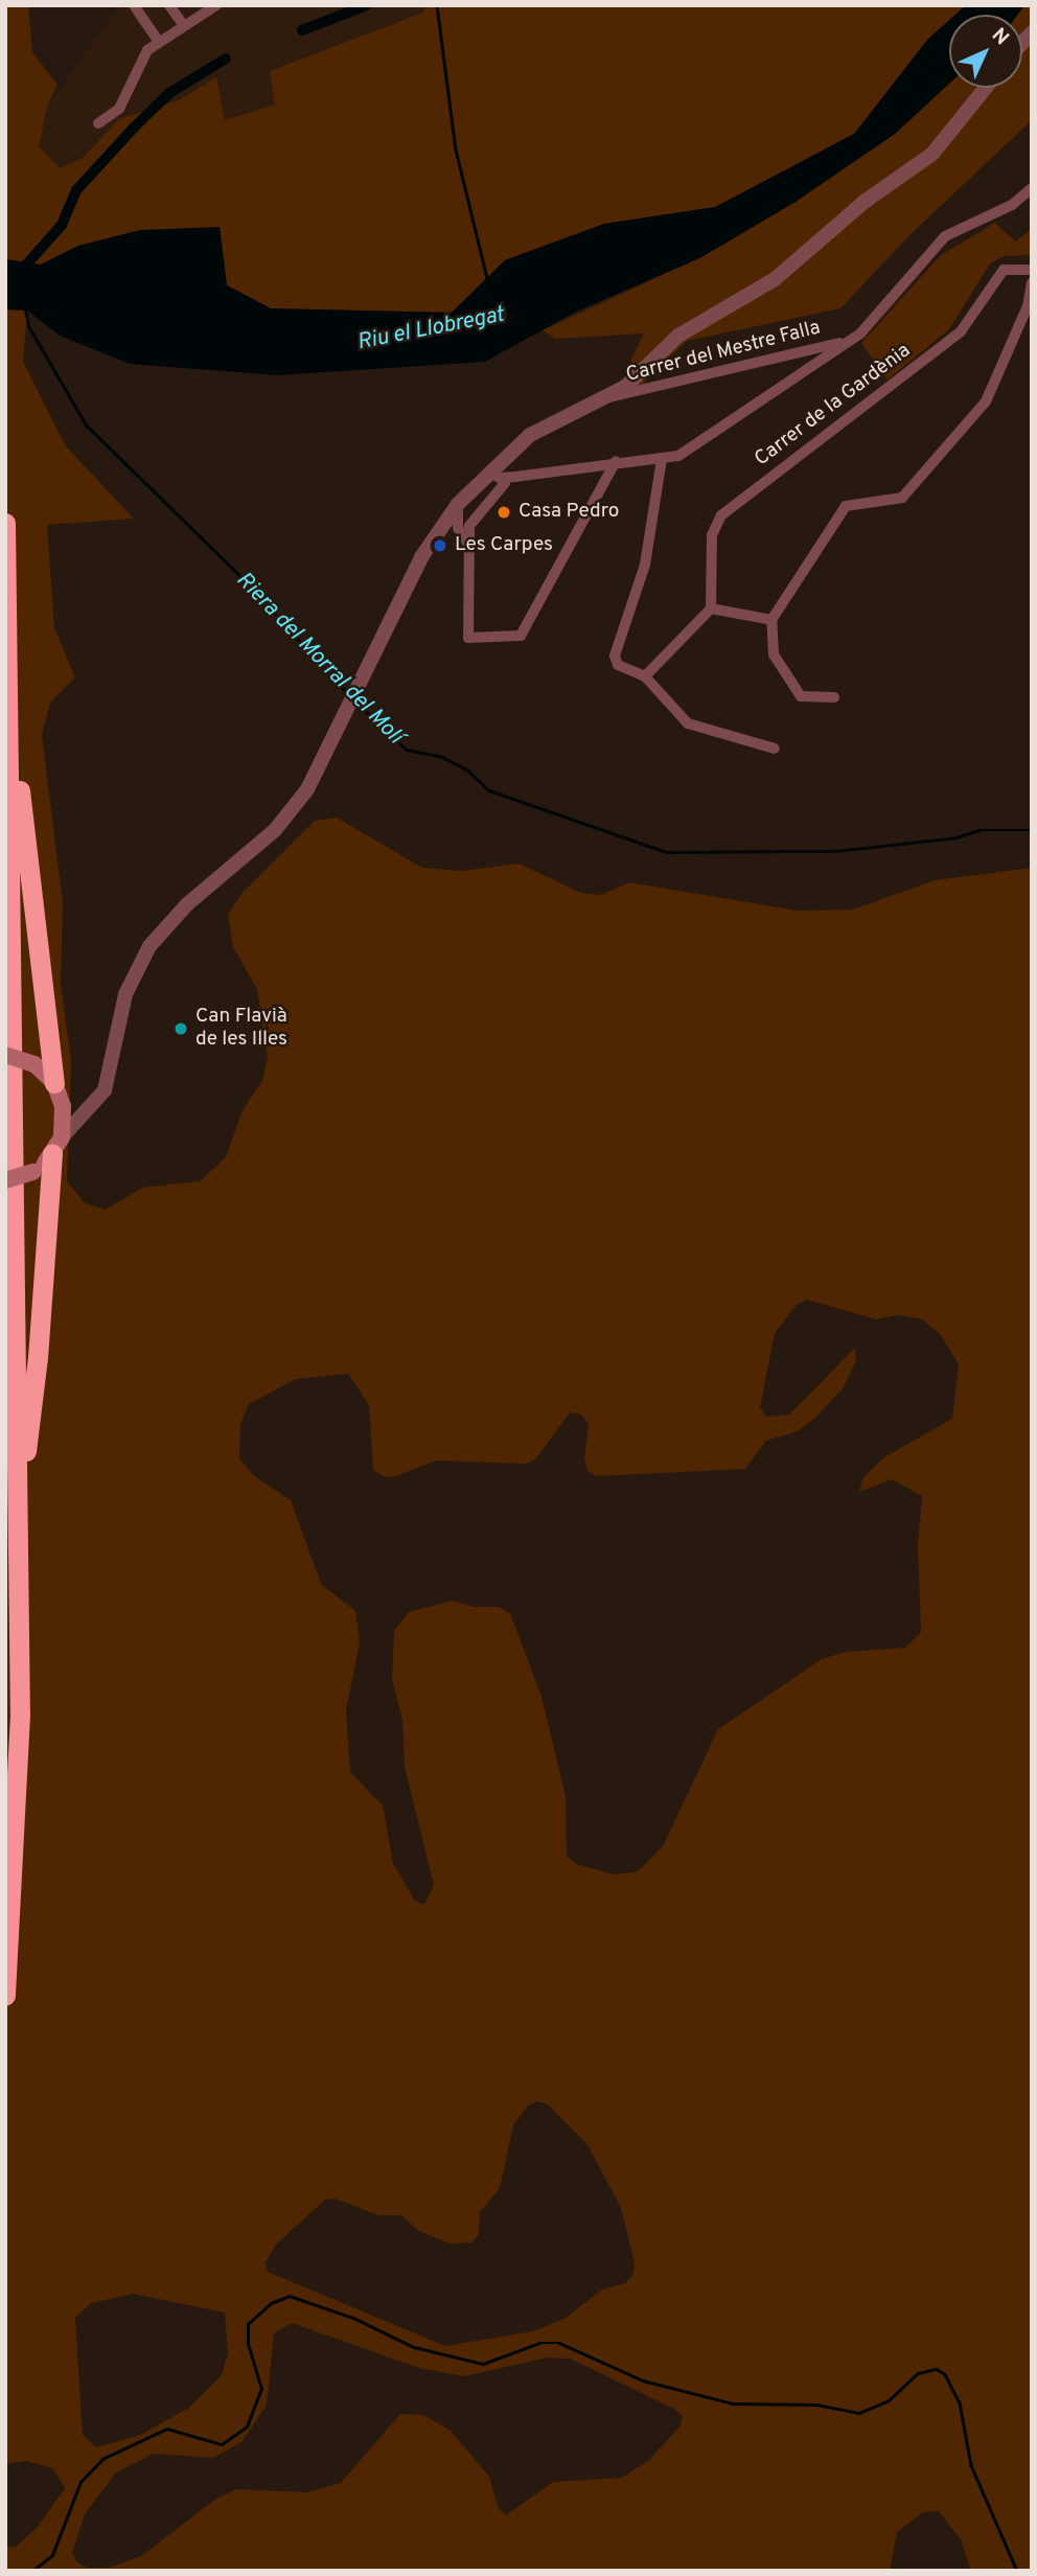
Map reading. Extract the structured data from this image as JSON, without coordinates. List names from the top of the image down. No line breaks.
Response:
{"streets":{"street":["Carrer del Mestre Falla","Carrer de la Gardènia"]},"water":["Riu el Llobregat","Riera del Morral del Molí"],"places":["Casa Pedro","Les Carpes","Can Flavià de les Illes"],"north":"top right"}
